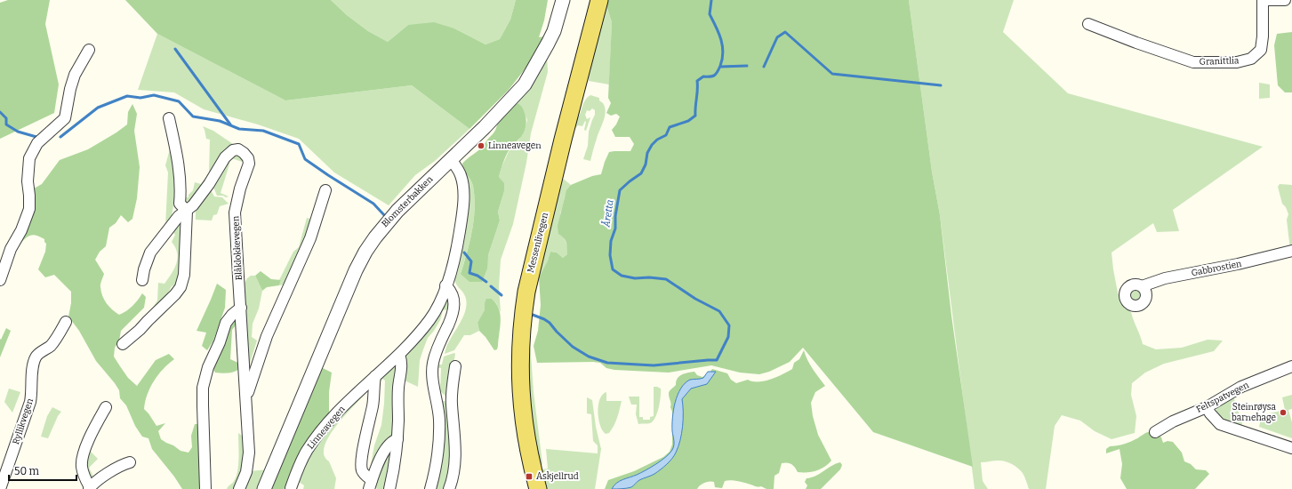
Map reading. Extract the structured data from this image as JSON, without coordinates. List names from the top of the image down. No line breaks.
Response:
{"streets":{"main road":["Messenlivegen"],"street":["Granittlia","Blomsterbakken","Blåklokkevegen","Gabbrostien","Feltspatvegen","Ryllikvegen","Linneavegen"]},"crossings":[["Blomsterbakken","Linneavegen"]],"water":["Åretta"],"places":{"other":["Linneavegen","Steinrøysa barnehage"],"transit":["Askjellrud"]},"scale_bar":"50 m"}
